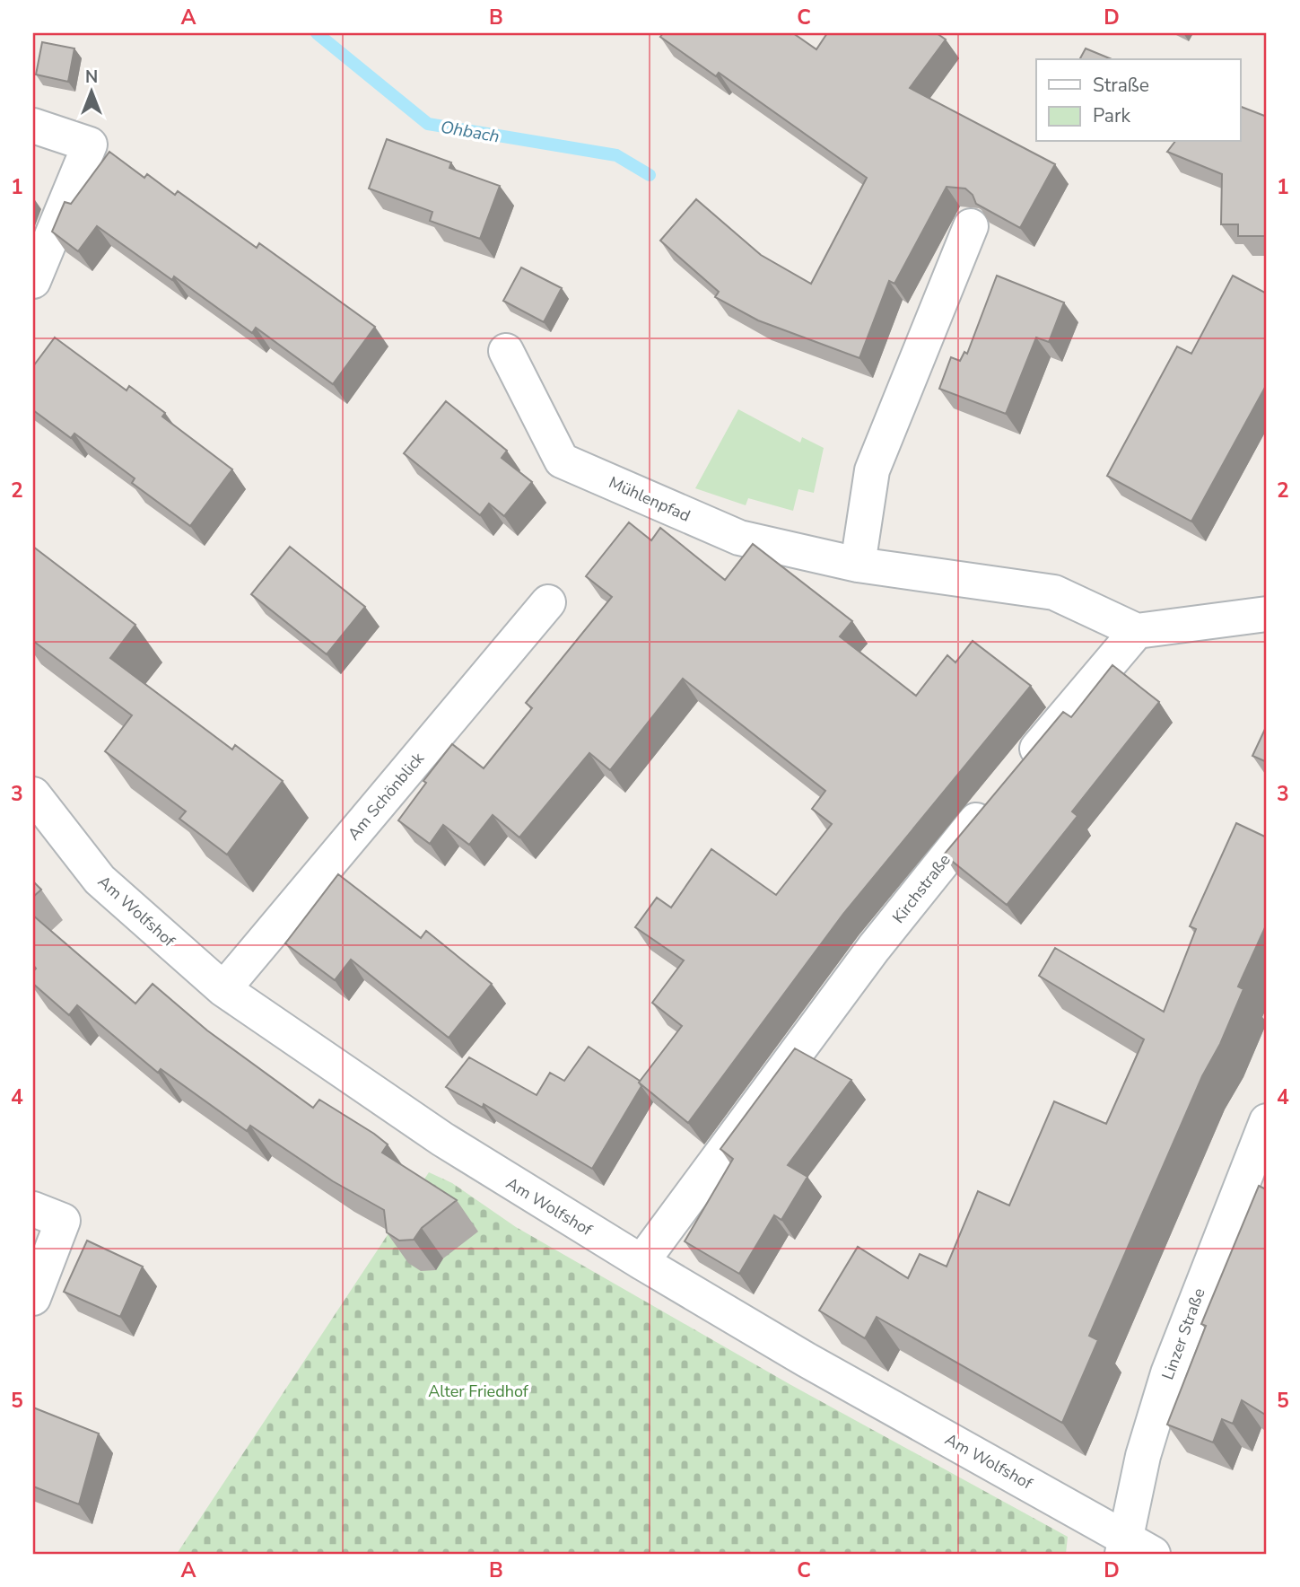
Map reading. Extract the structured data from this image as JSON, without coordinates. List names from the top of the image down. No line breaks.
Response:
{"streets":{"street":["Mühlenpfad","Am Schönblick","Kirchstraße","Am Wolfshof","Linzer Straße"]},"crossings":[["Am Schönblick","Am Wolfshof"],["Kirchstraße","Am Wolfshof"],["Am Wolfshof","Linzer Straße"]],"water":["Ohbach"],"parks":["Alter Friedhof"],"legend":["Straße","Park"],"north":"top","grid":{"columns":["A","B","C","D"],"rows":["1","2","3","4","5"]}}
